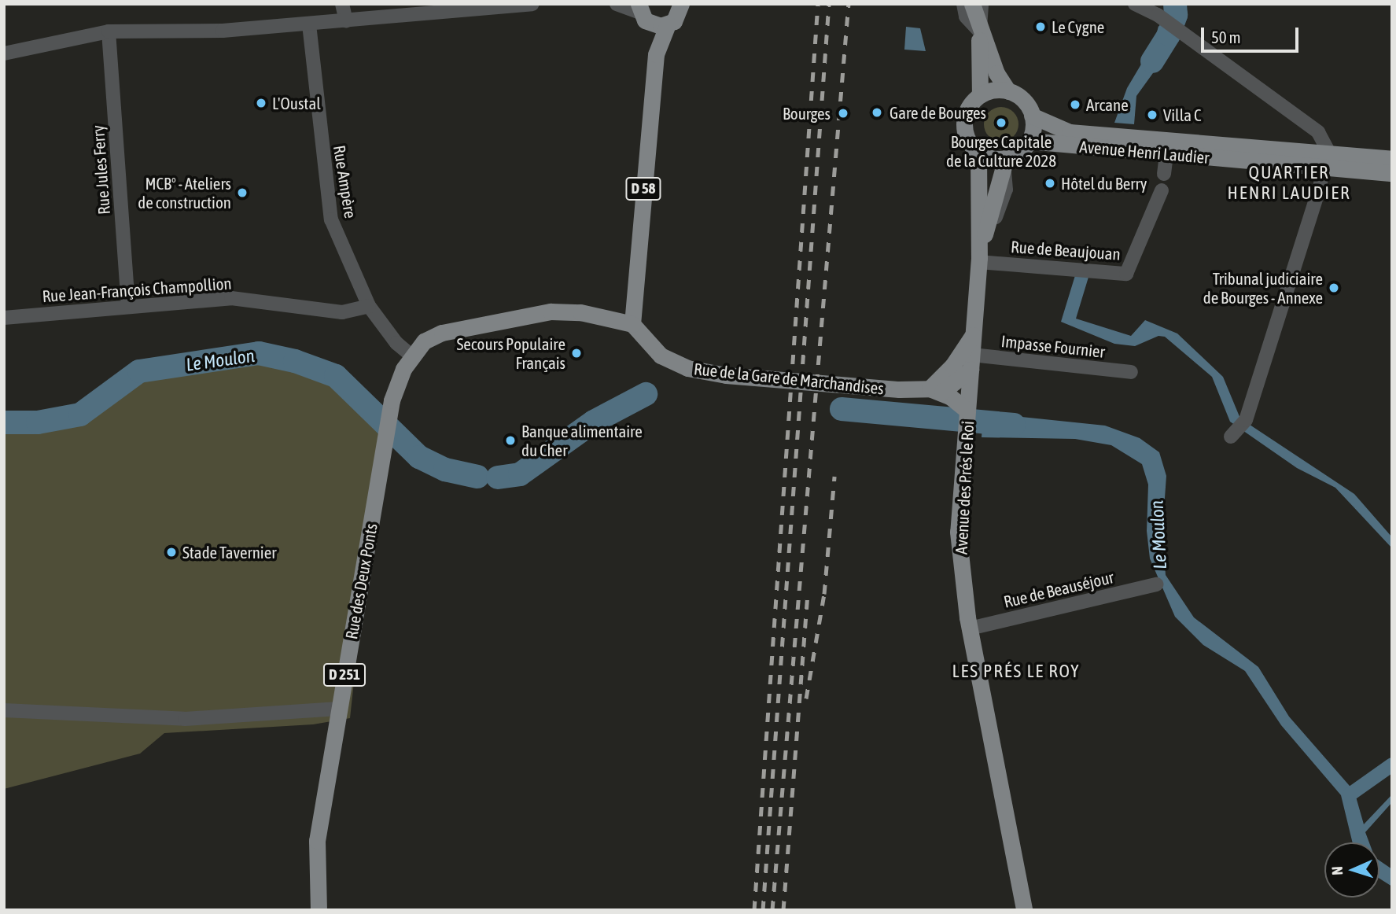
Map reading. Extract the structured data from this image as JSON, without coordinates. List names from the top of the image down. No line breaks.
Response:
{"streets":{"main road":["Avenue Henri Laudier","D 58","Rue de la Gare de Marchandises","Avenue des Prés le Roi","Rue des Deux Ponts","D 251"],"street":["Rue Jules Ferry","Rue Ampère","Rue de Beaujouan","Rue Jean-François Champollion","Impasse Fournier","Rue de Beauséjour"]},"crossings":[["Avenue Henri Laudier","Avenue des Prés le Roi"],["Rue Jules Ferry","Rue Jean-François Champollion"],["Rue Ampère","Rue Jean-François Champollion"],["Rue Ampère","Rue des Deux Ponts"],["Rue Ampère","D 251"],["D 58","Rue de la Gare de Marchandises"],["D 58","D 251"],["Rue de Beaujouan","Avenue des Prés le Roi"],["Impasse Fournier","Avenue des Prés le Roi"],["Rue de la Gare de Marchandises","D 251"],["Avenue des Prés le Roi","Rue de Beauséjour"],["Rue des Deux Ponts","D 251"]],"districts":["QUARTIER HENRI LAUDIER","LES PRÉS LE ROY"],"water":["Le Moulon"],"places":["Le Cygne","L'Oustal","Arcane","Gare de Bourges","Bourges","Villa C","Bourges Capitale de la Culture 2028","Hôtel du Berry","MCB° - Ateliers de construction","Tribunal judiciaire de Bourges - Annexe","Secours Populaire Français","Banque alimentaire du Cher","Stade Tavernier"],"scale_bar":"50 m","north":"left"}
